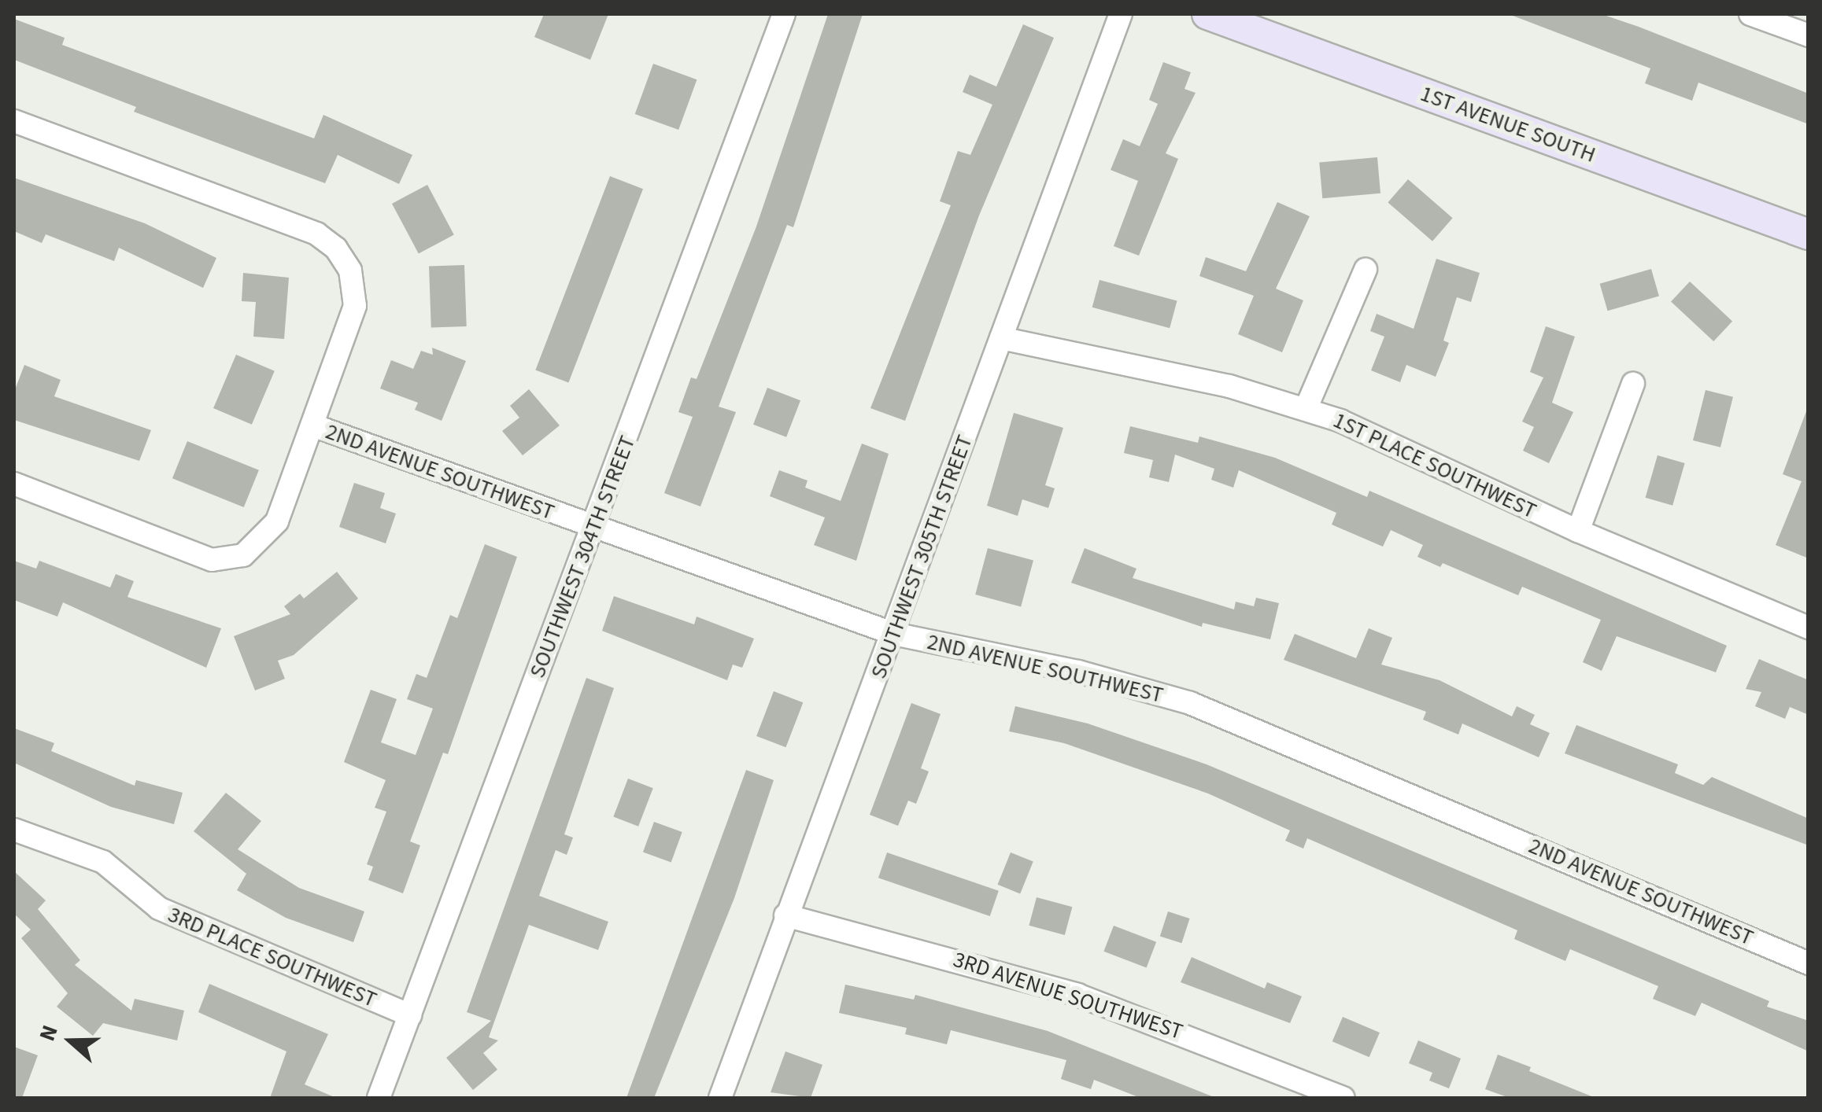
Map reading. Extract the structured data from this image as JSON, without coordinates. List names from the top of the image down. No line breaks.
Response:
{"streets":{"main road":["1ST AVENUE SOUTH"],"street":["1ST PLACE SOUTHWEST","2ND AVENUE SOUTHWEST","SOUTHWEST 304TH STREET","SOUTHWEST 305TH STREET","3RD PLACE SOUTHWEST","3RD AVENUE SOUTHWEST"]},"crossings":[["1ST PLACE SOUTHWEST","SOUTHWEST 305TH STREET"],["2ND AVENUE SOUTHWEST","SOUTHWEST 304TH STREET"],["2ND AVENUE SOUTHWEST","SOUTHWEST 305TH STREET"],["SOUTHWEST 304TH STREET","3RD PLACE SOUTHWEST"],["SOUTHWEST 305TH STREET","3RD AVENUE SOUTHWEST"]],"north":"left"}
